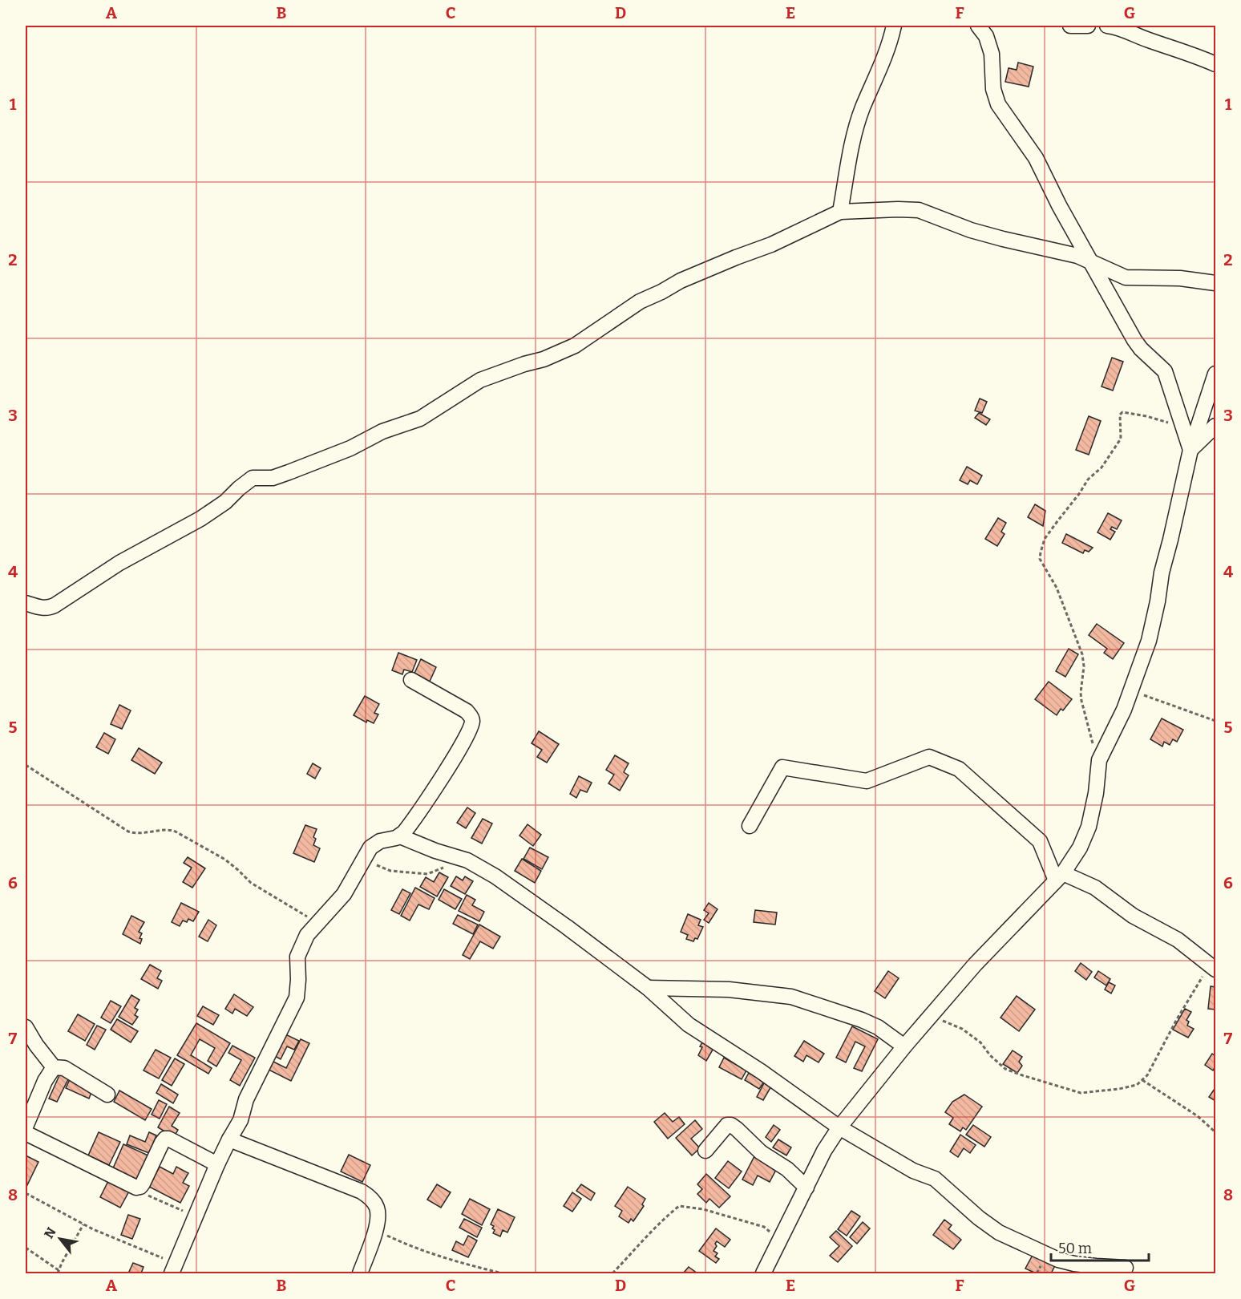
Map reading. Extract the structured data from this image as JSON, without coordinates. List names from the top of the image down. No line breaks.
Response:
{"scale_bar":"50 m","north":"top left","grid":{"columns":["A","B","C","D","E","F","G"],"rows":["1","2","3","4","5","6","7","8"]}}
